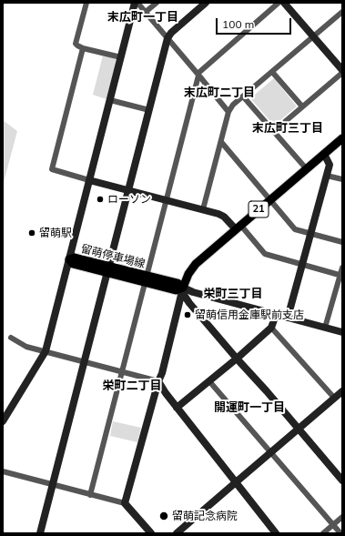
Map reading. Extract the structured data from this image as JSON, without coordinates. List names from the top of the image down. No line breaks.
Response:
{"streets":{"main road":["21","留萌停車場線"]},"crossings":[["21","留萌停車場線"]],"districts":["末広町一丁目","末広町二丁目","末広町三丁目","栄町三丁目","栄町二丁目","開運町一丁目"],"places":["ローソン","留萌駅","留萌信用金庫駅前支店","留萌記念病院"],"scale_bar":"100 m"}
